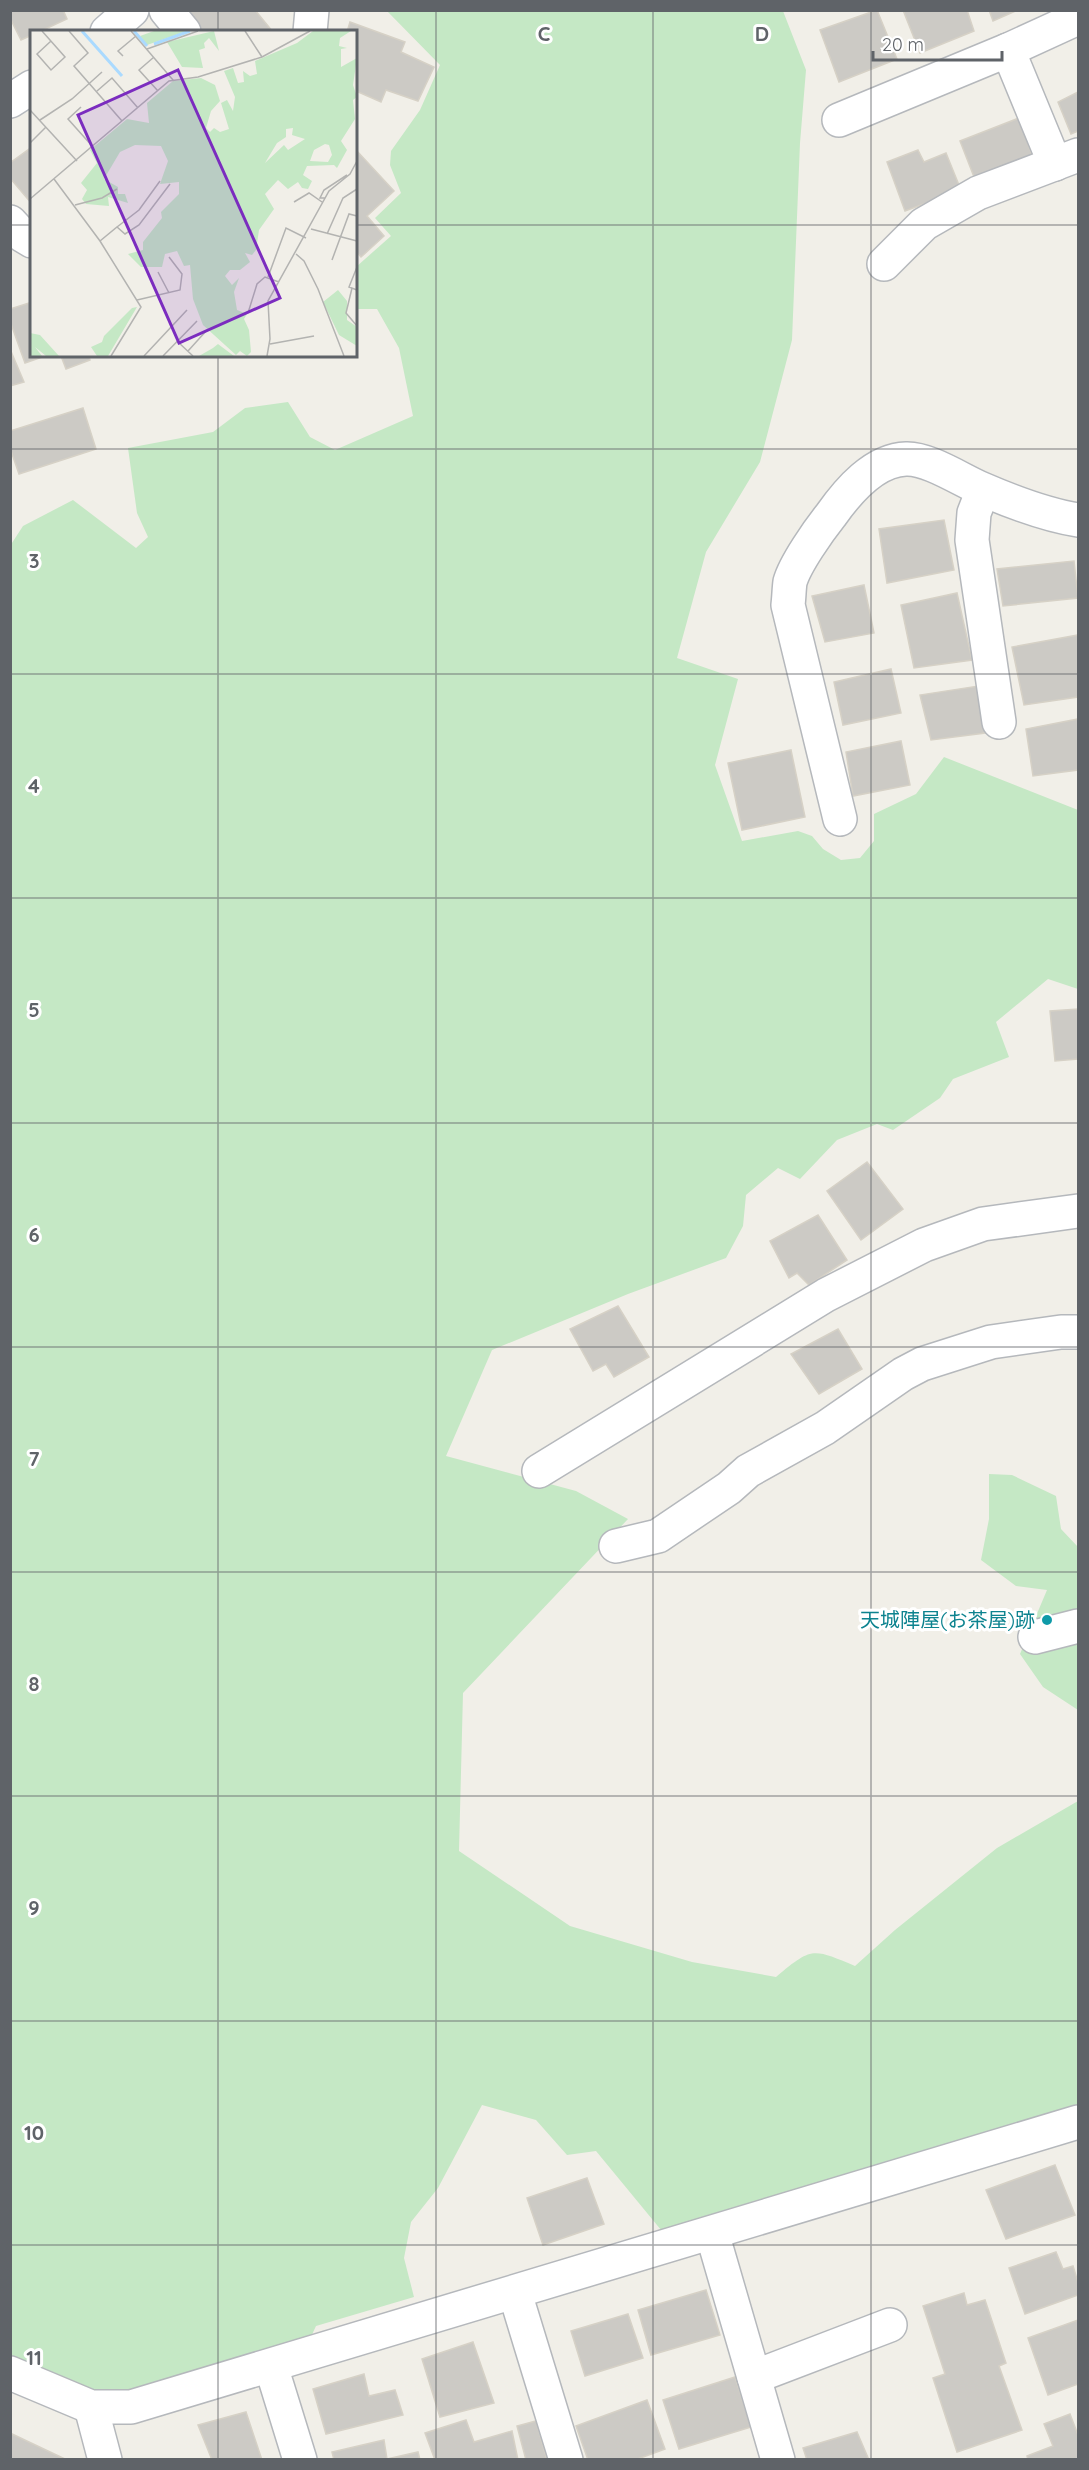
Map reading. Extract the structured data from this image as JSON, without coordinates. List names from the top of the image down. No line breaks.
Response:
{"places":["天城陣屋(お茶屋)跡"],"scale_bar":"20 m","grid":{"columns":["C","D"],"rows":["3","4","5","6","7","8","9","10","11"]}}
